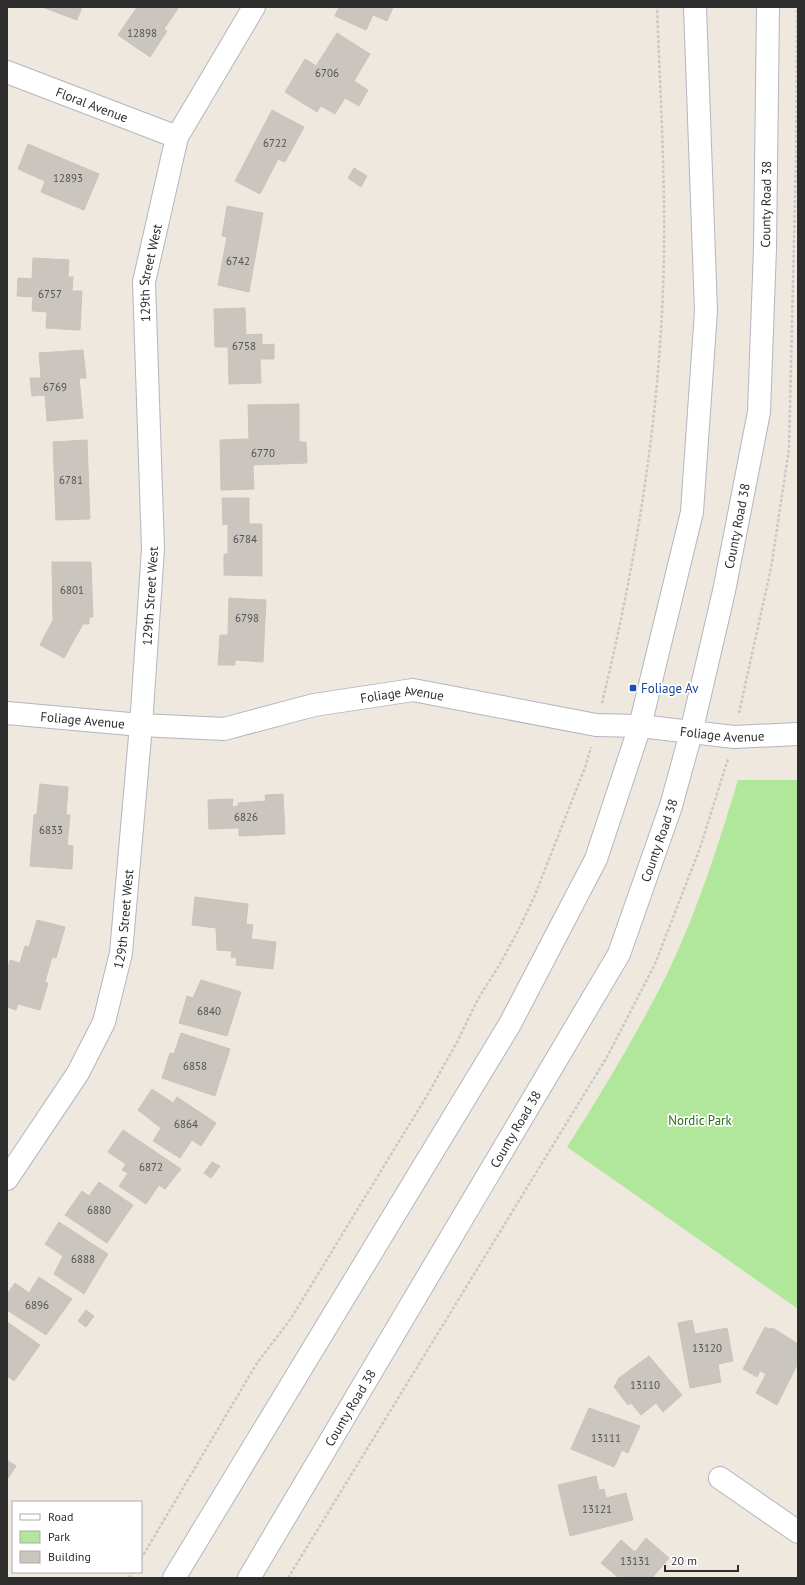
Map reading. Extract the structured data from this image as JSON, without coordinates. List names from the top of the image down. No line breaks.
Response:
{"streets":{"main road":["Floral Avenue","County Road 38","129th Street West","Foliage Avenue"]},"crossings":[["Floral Avenue","129th Street West"],["County Road 38","Foliage Avenue"],["129th Street West","Foliage Avenue"]],"parks":["Nordic Park"],"places":{"transit":["Foliage Av"]},"house_numbers":["12898","6706","6722","12893","6742","6757","6758","6769","6770","6781","6784","6801","6798","6826","6833","6840","6858","6864","6872","6880","6888","6896","13120","13110","13111","13121","13131"],"legend":["Road","Park","Building"],"scale_bar":"20 m"}
